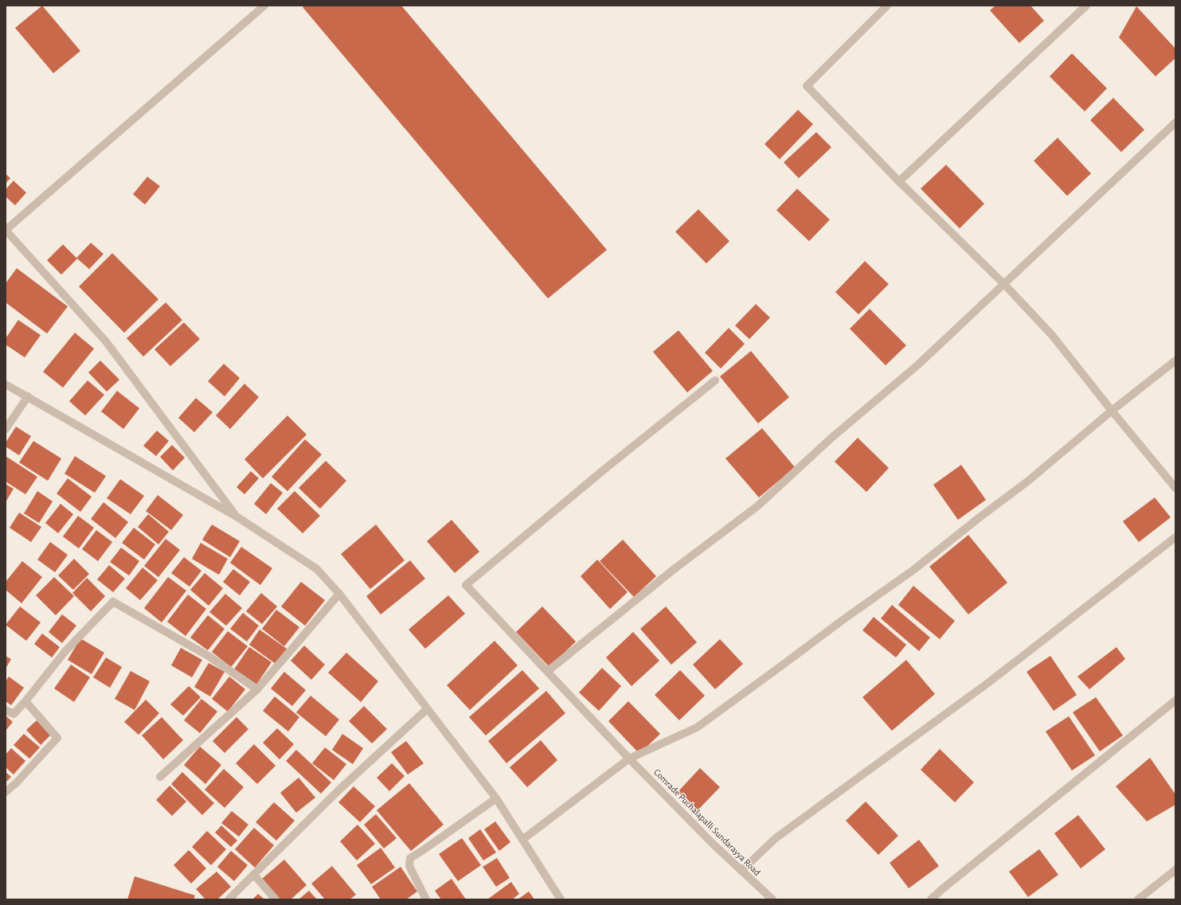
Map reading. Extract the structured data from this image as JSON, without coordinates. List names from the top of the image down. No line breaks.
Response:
{"streets":{"street":["Comrade Puchalapalli Sundarayya Road"]}}
